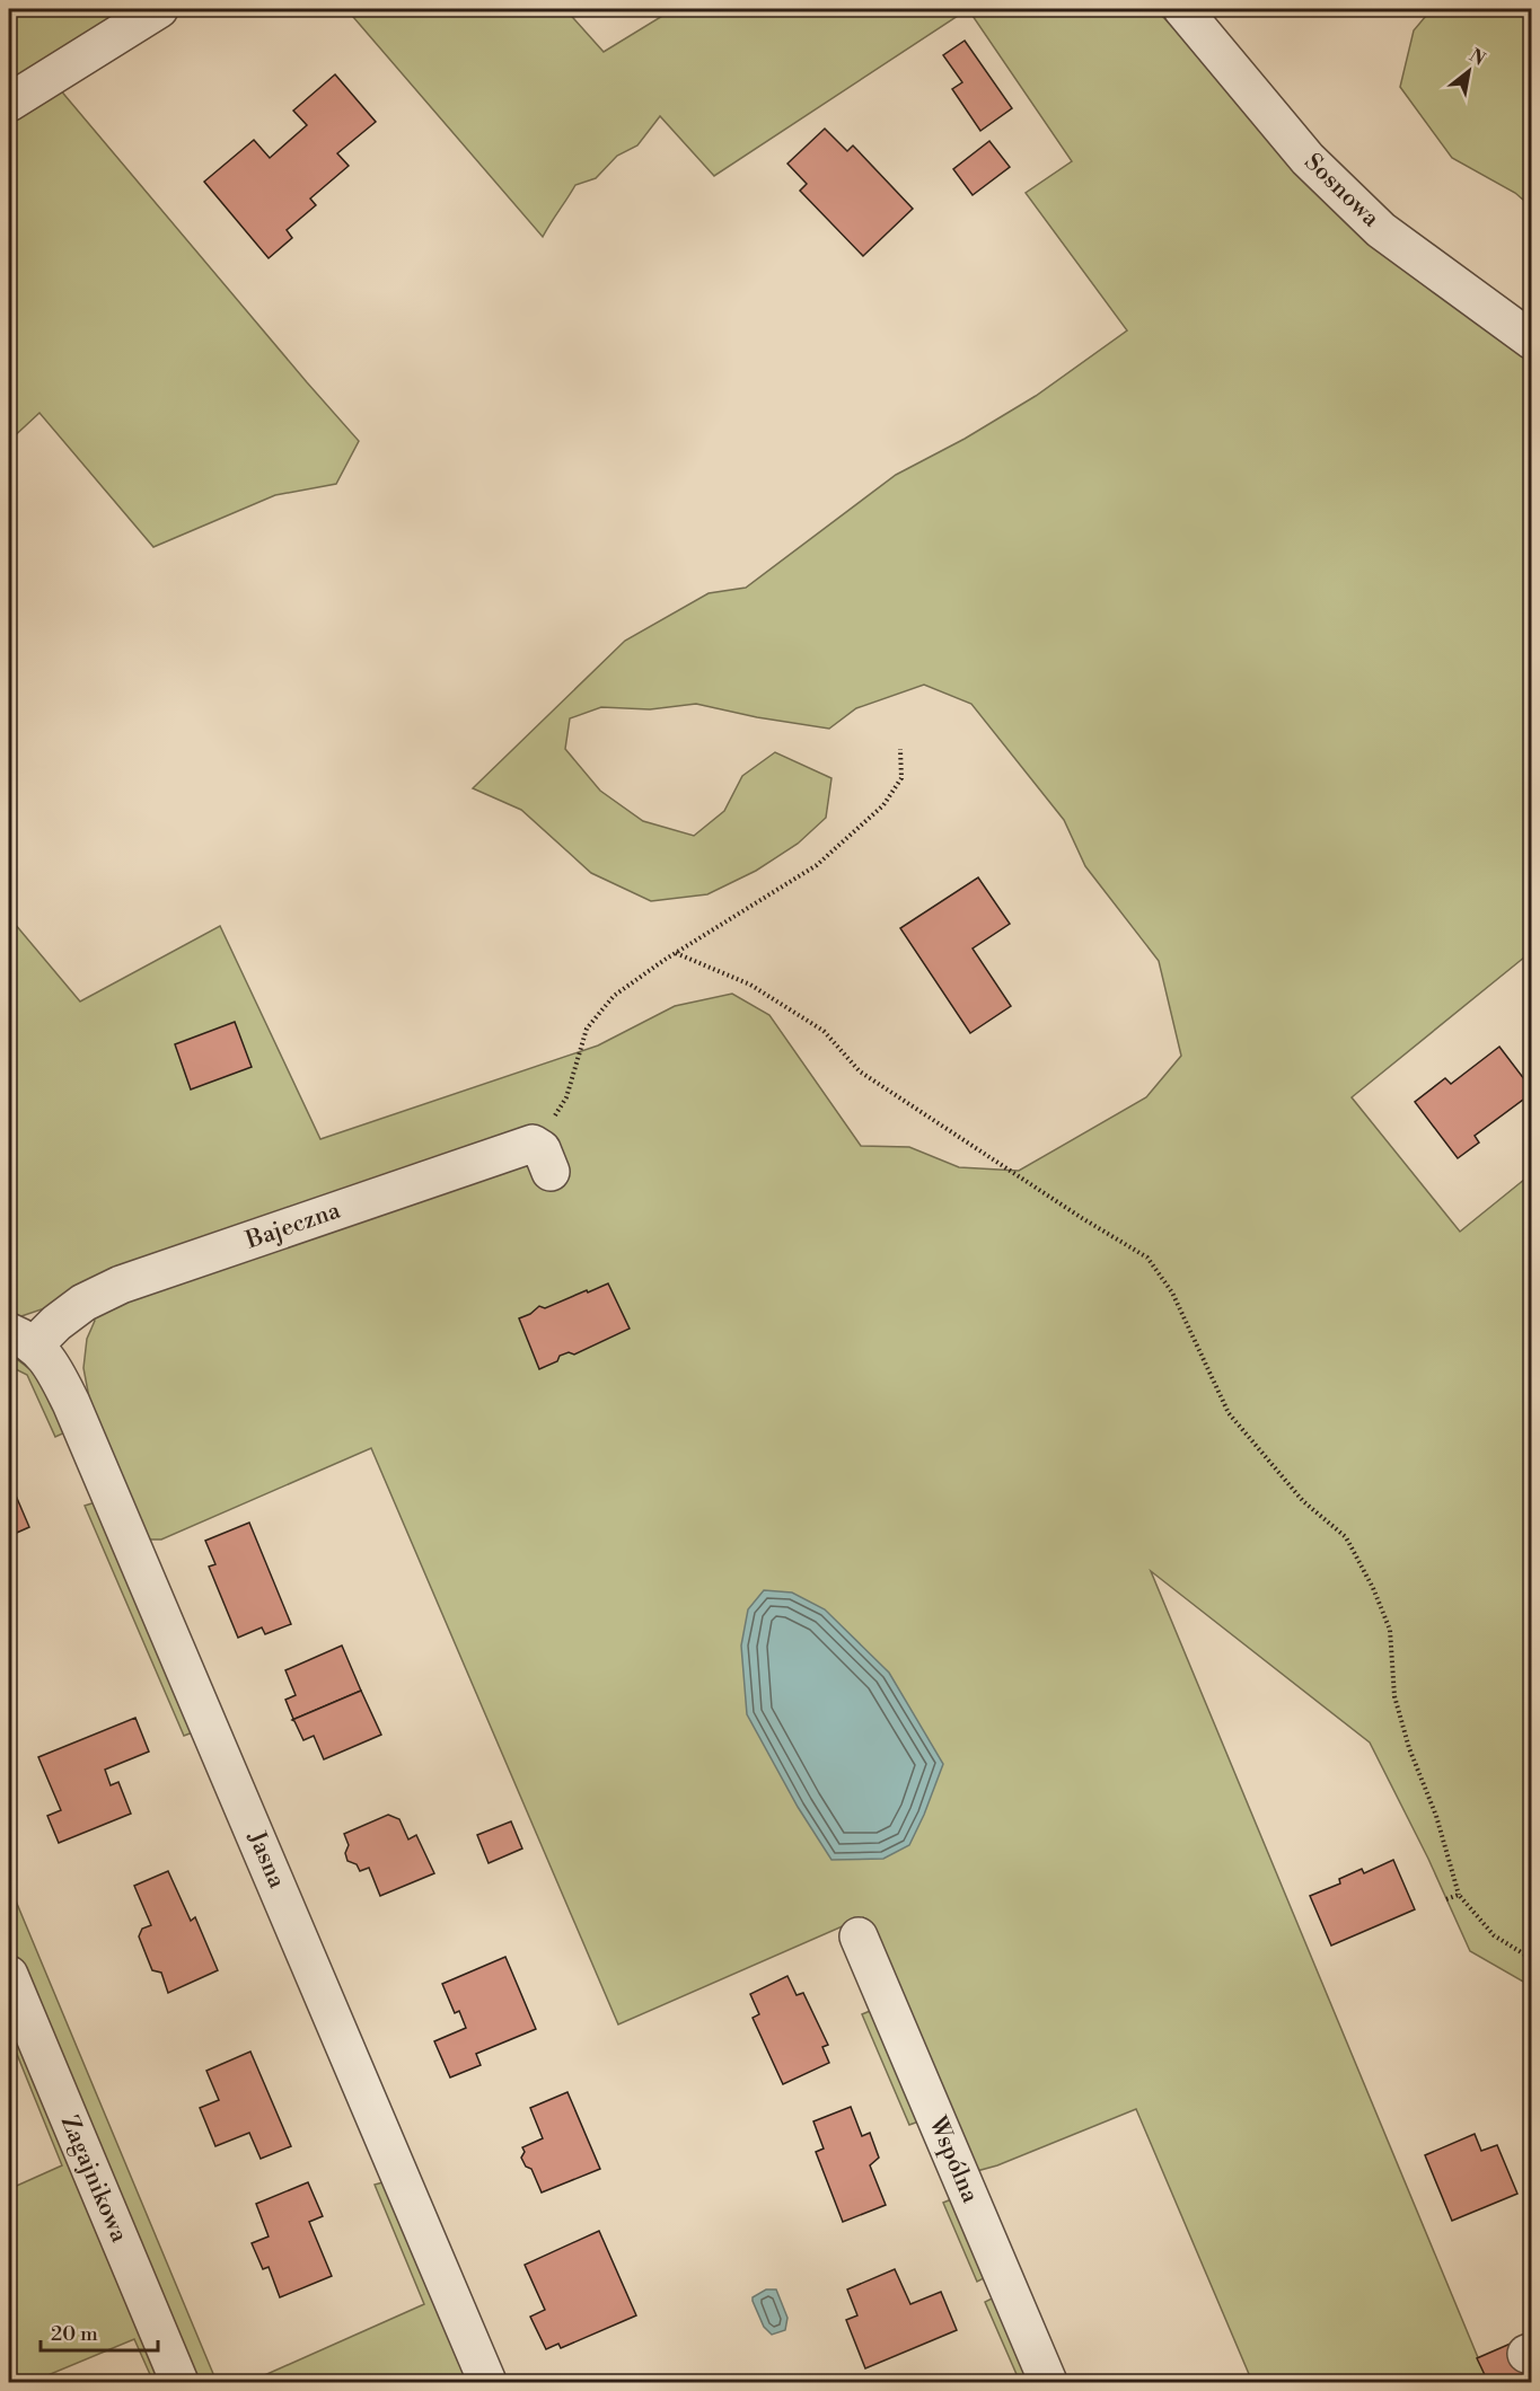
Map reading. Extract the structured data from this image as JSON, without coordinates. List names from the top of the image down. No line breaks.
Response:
{"streets":{"street":["Sosnowa","Bajeczna","Jasna","Wspólna","Zagajnikowa"]},"crossings":[["Bajeczna","Jasna"]],"scale_bar":"20 m","north":"top right"}
